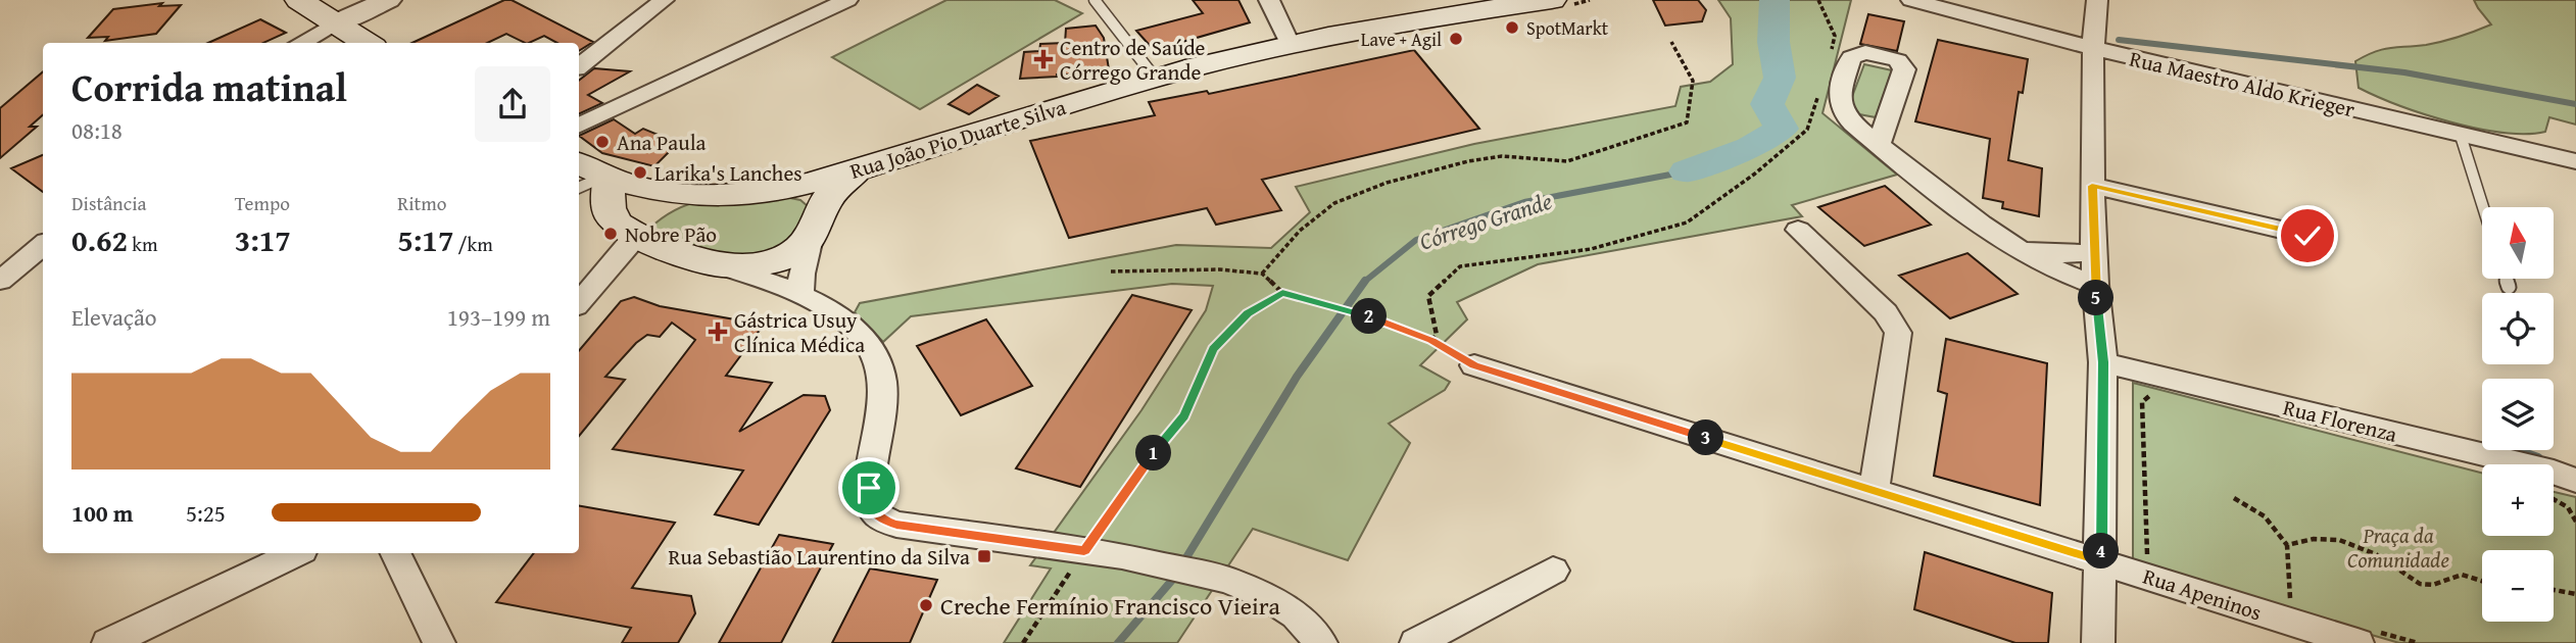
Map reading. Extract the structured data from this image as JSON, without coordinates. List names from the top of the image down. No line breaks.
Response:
{"streets":{"main road":["Rua João Pio Duarte Silva"],"street":["Rua Maestro Aldo Krieger","Rua Florenza","Rua Apeninos"]},"water":["Córrego Grande"],"parks":["Praça da Comunidade"],"places":{"other":["SpotMarkt","Lave + Agil","Ana Paula","Larika's Lanches","Nobre Pão","Creche Fermínio Francisco Vieira"],"health":["Centro de Saúde Córrego Grande","Gástrica Usuy Clínica Médica"],"transit":["Rua Sebastião Laurentino da Silva"]},"north":"top","page":{"heading":["Corrida matinal","08:18"],"stats":[["Distância","0.62 km"],["Tempo","3:17"],["Ritmo","5:17 /km"]],"map_buttons":["+","−"],"pins":["5","2","3","1","4"],"chart":["Elevação","193–199 m"],"list":[{"name":"100 m","note":"5:25"}]}}
